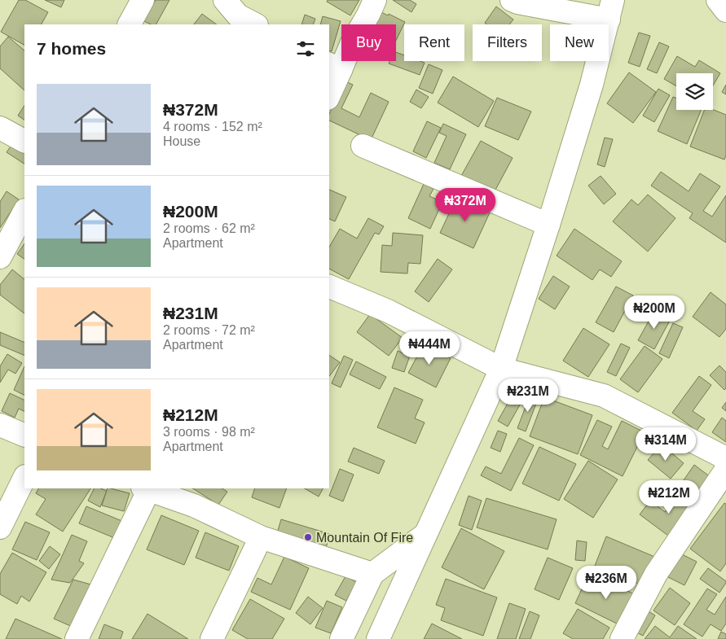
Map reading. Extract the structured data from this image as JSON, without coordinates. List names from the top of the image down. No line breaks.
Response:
{"places":["Mountain Of Fire"],"page":{"chip":["Buy","Rent","Filters","New"],"heading":"7 homes","list":[{"name":"₦372M","note":"4 rooms · 152 m² · House"},{"name":"₦200M","note":"2 rooms · 62 m² · Apartment"},{"name":"₦231M","note":"2 rooms · 72 m² · Apartment"},{"name":"₦212M","note":"3 rooms · 98 m² · Apartment"}],"price":["₦372M","₦200M","₦444M","₦231M","₦314M","₦212M","₦236M"]}}
